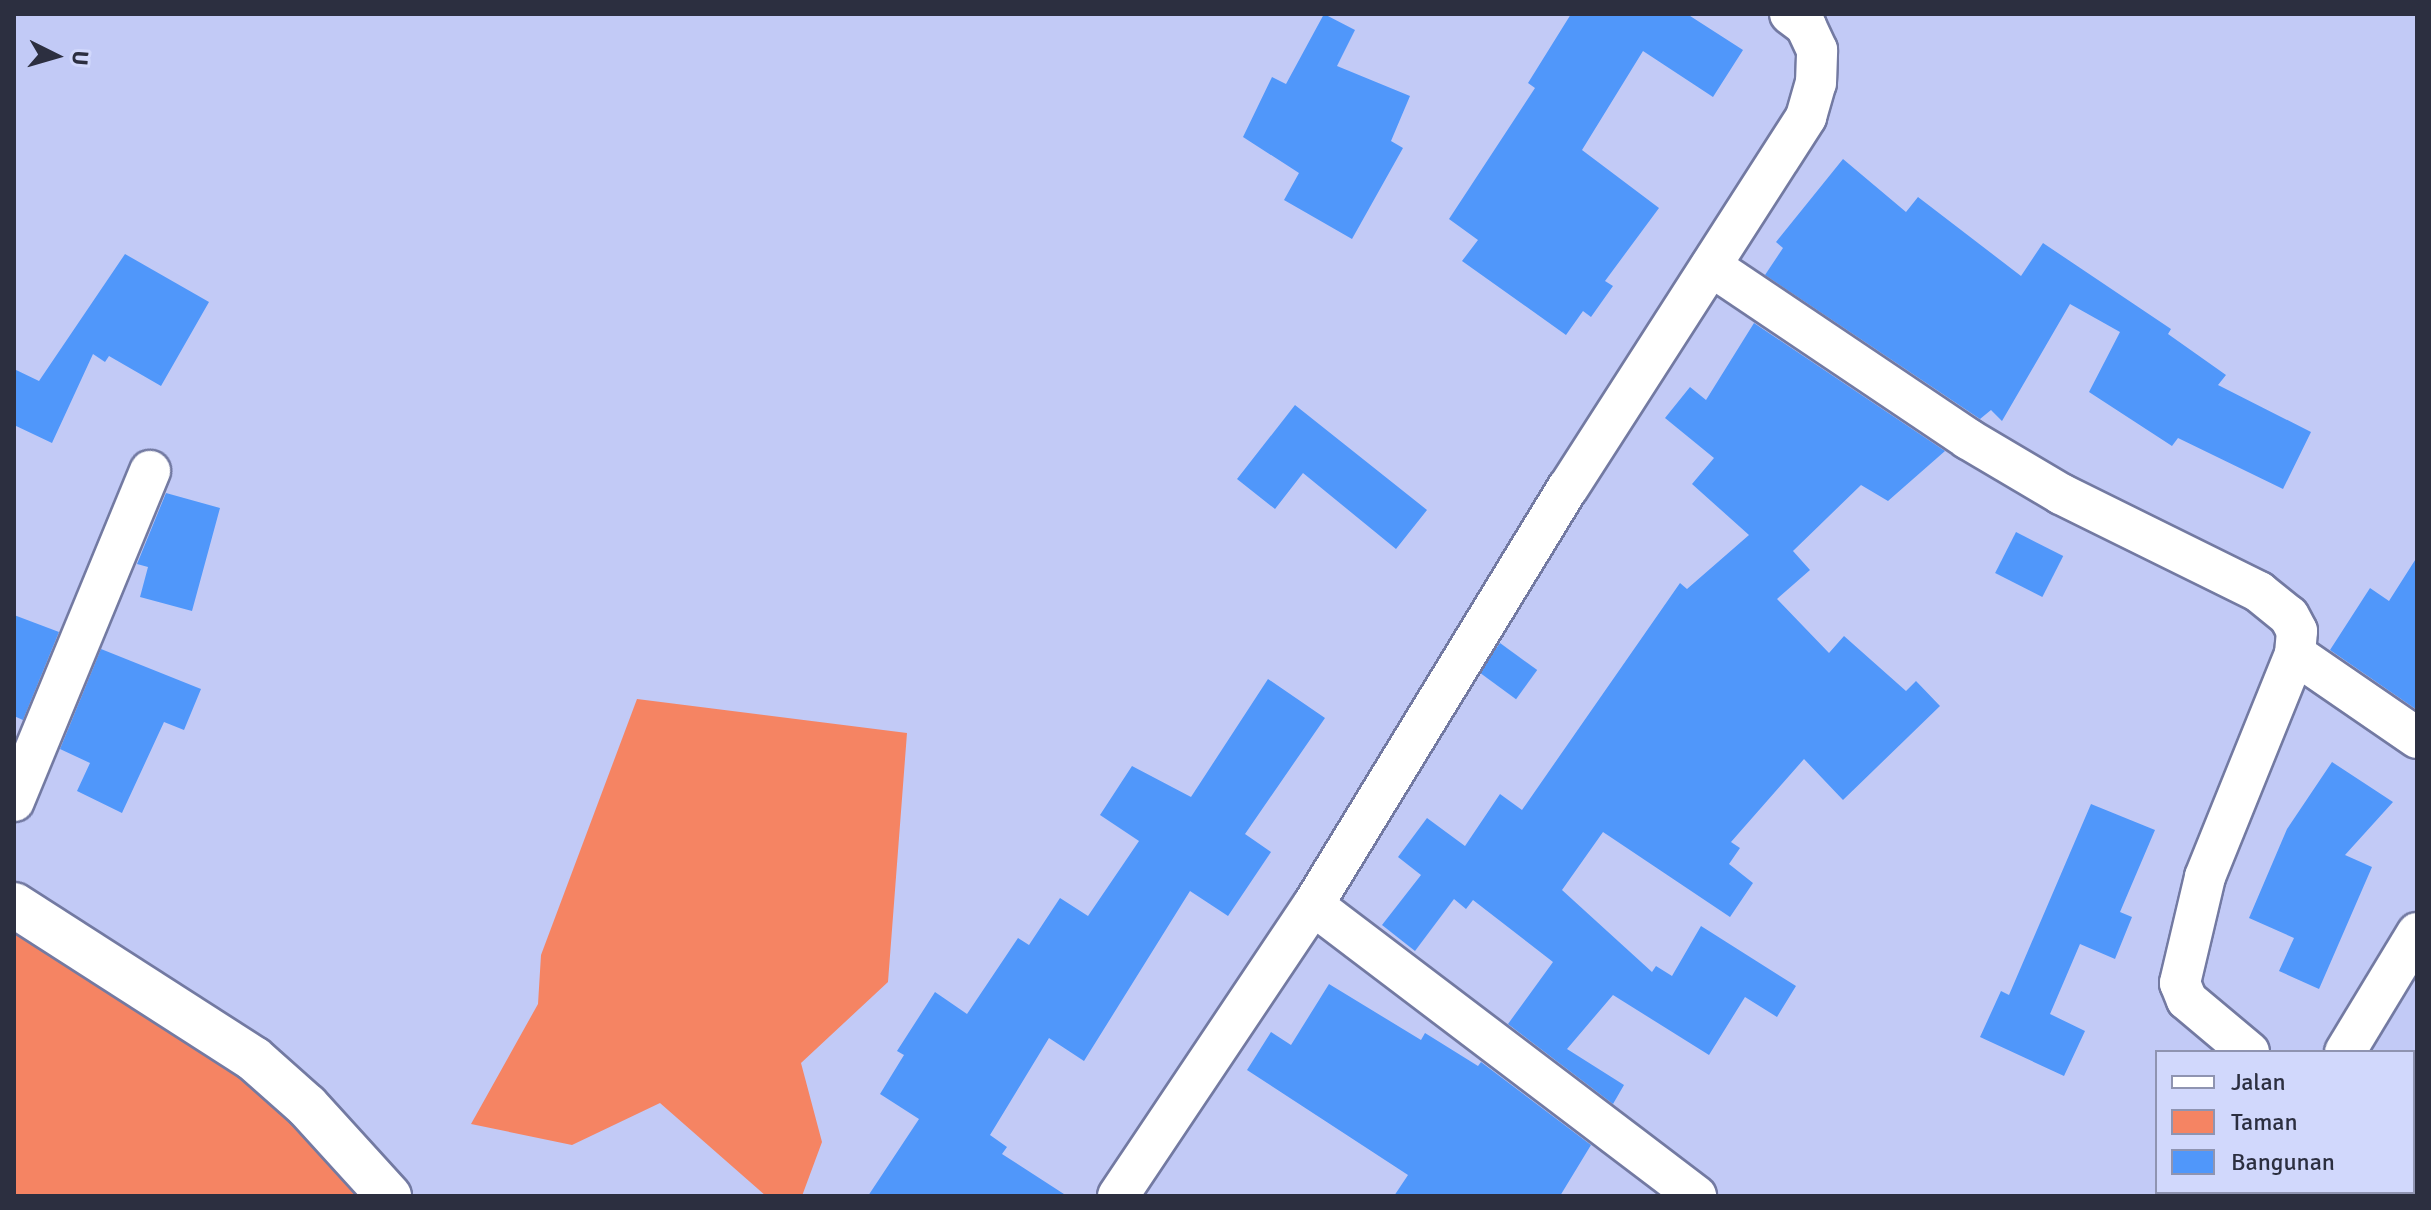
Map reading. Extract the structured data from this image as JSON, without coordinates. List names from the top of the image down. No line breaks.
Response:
{"legend":["Jalan","Taman","Bangunan"],"north":"right"}
